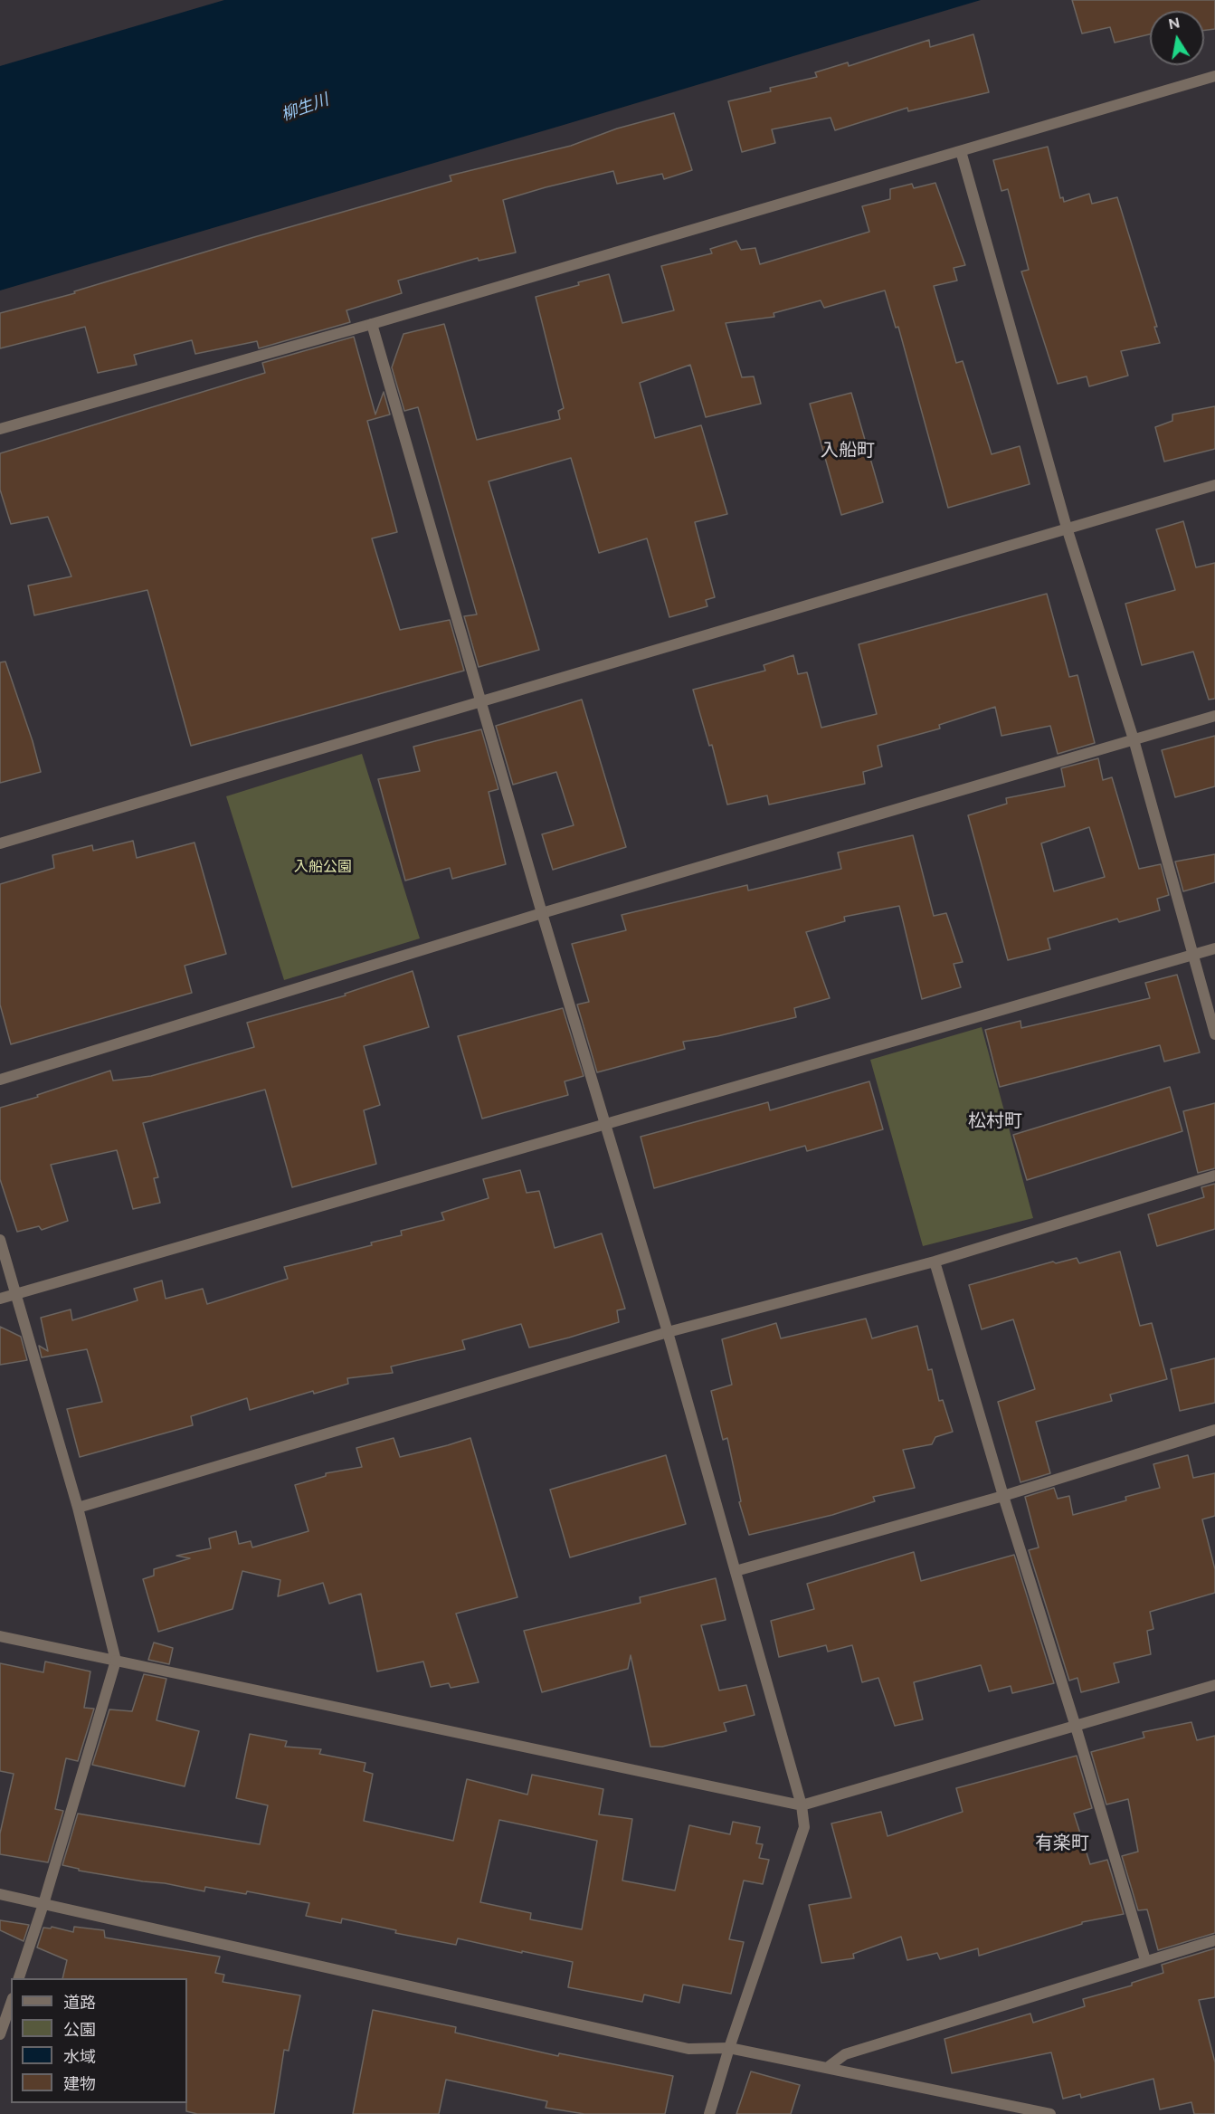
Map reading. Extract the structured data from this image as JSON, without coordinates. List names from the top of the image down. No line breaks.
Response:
{"districts":["入船町","松村町","有楽町"],"water":["柳生川"],"parks":["入船公園"],"legend":["道路","公園","水域","建物"],"north":"top"}
